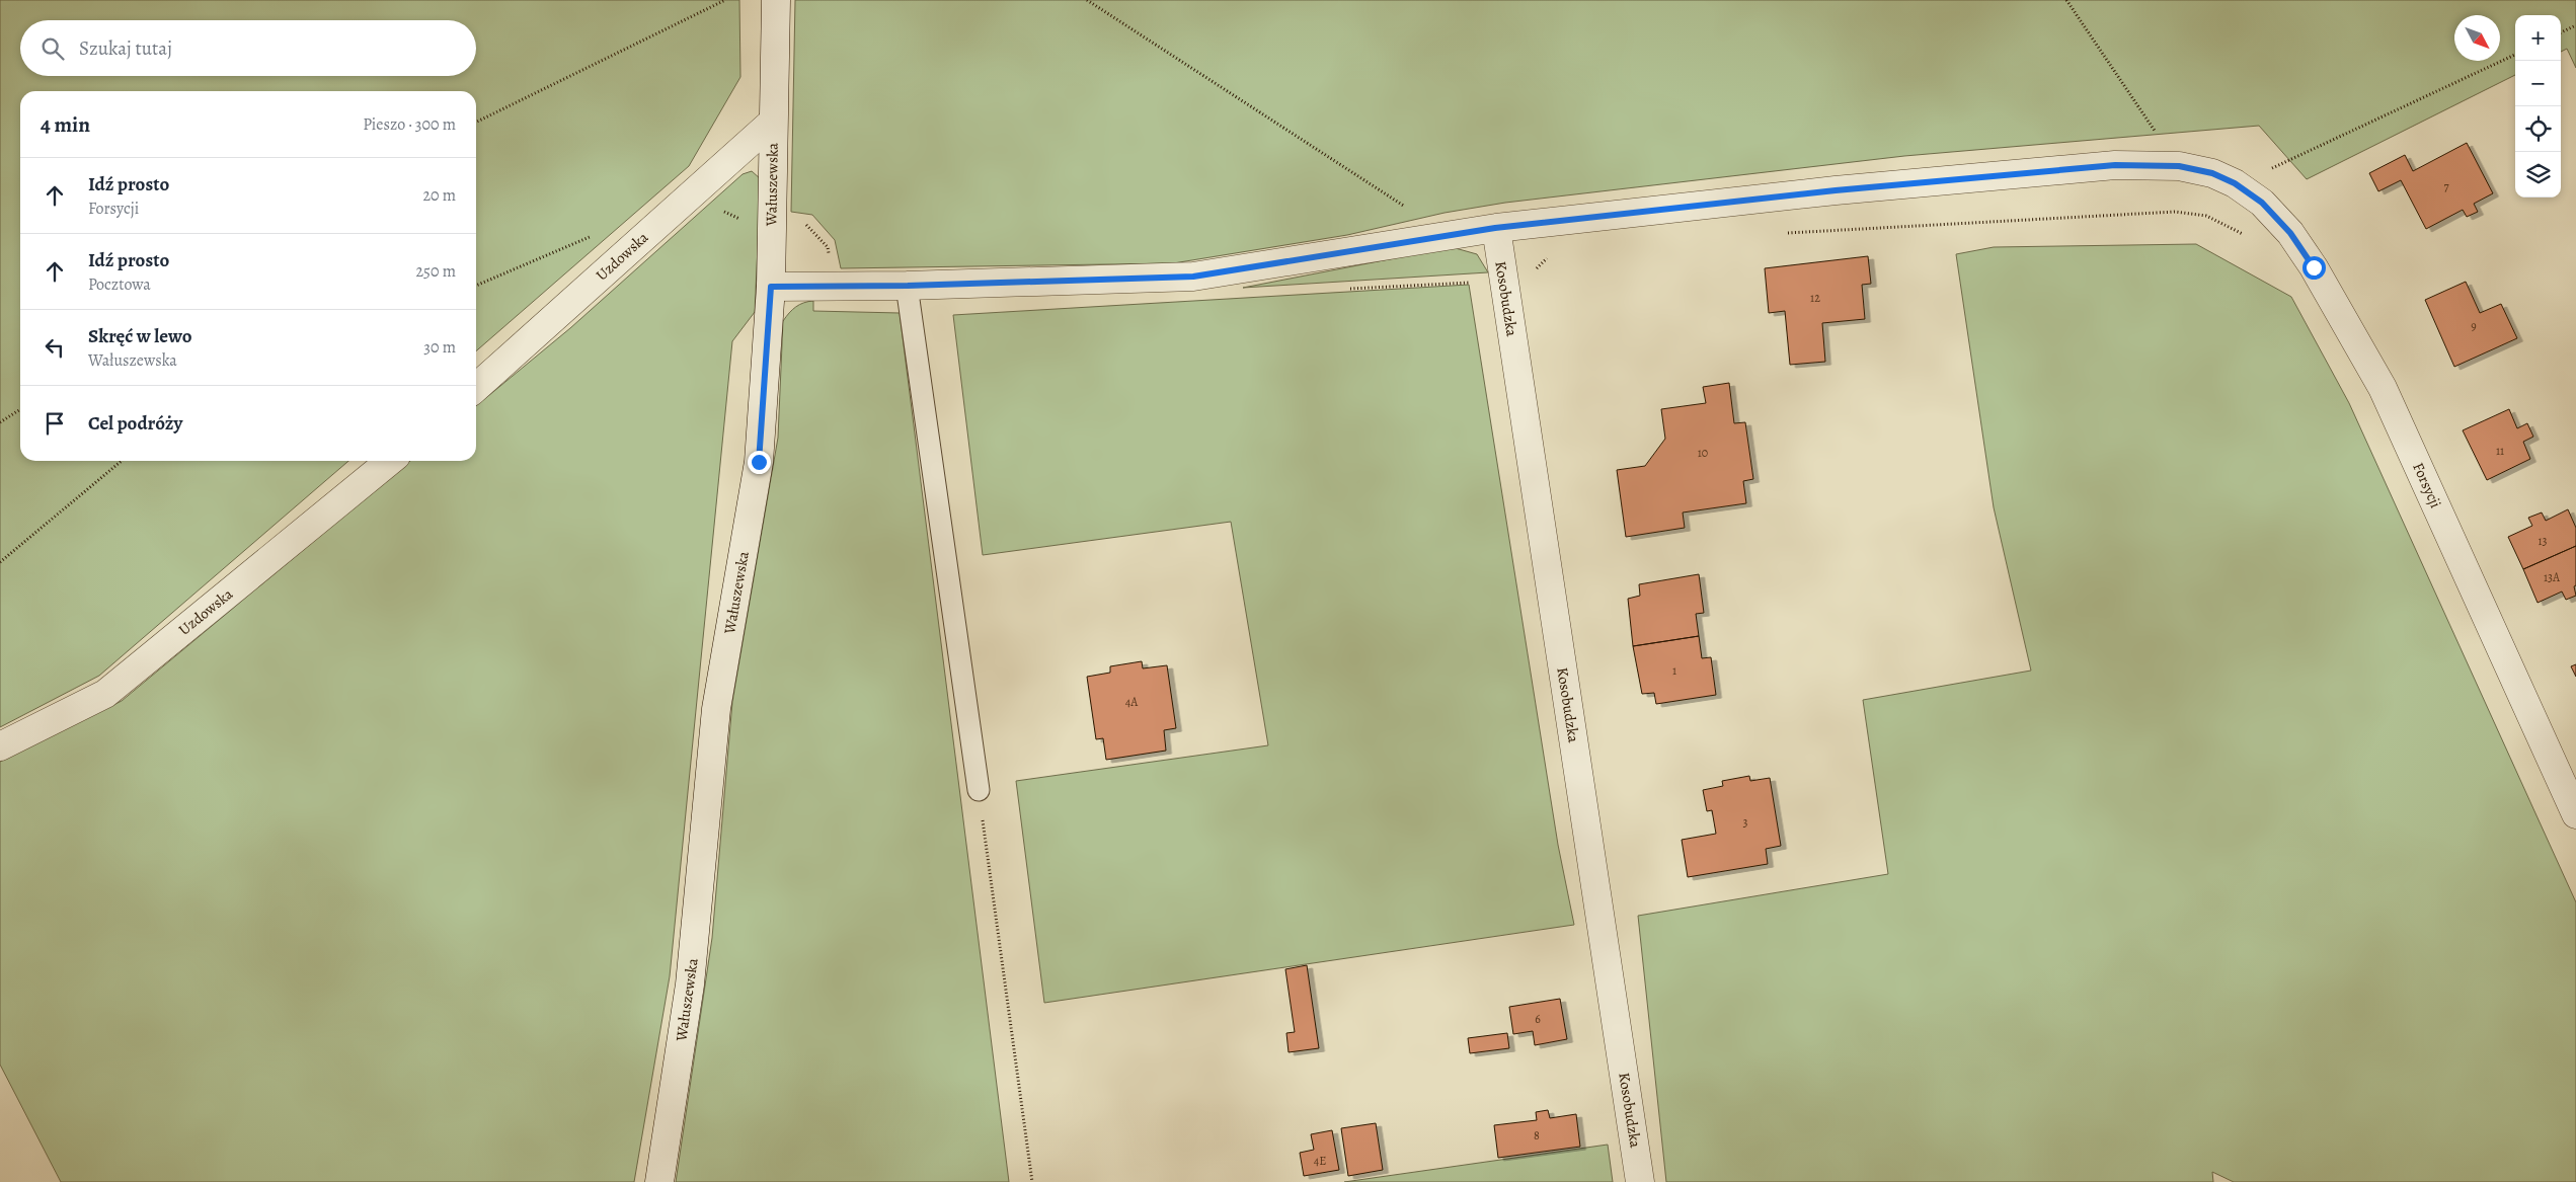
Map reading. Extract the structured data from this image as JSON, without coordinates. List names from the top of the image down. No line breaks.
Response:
{"streets":{"street":["Wałuszewska","Uzdowska","Kosobudzka","Forsycji"]},"crossings":[["Wałuszewska","Uzdowska"],["Wałuszewska","Forsycji"],["Kosobudzka","Forsycji"]],"house_numbers":["7","12","9","11","10","13","13A","1","4A","3","6","8","4E"],"north":"bottom right","page":{"map_buttons":["+","−"],"search":"Szukaj tutaj","heading":["4 min","Pieszo · 300 m"],"list":[["Idź prosto","Forsycji","20 m"],["Idź prosto","Pocztowa","250 m"],["Skręć w lewo","Wałuszewska","30 m"],"Cel podróży"]}}
